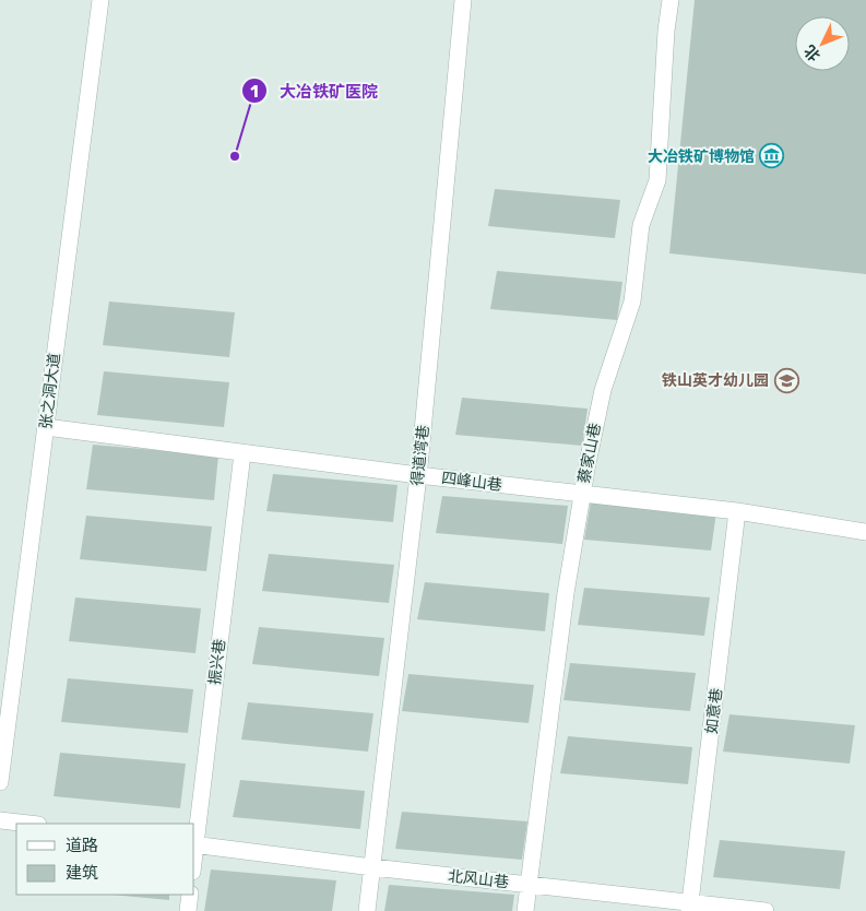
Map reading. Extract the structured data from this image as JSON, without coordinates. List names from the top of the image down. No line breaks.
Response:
{"streets":{"street":["张之洞大道","蔡家山巷","得道湾巷","四峰山巷","振兴巷","如意巷","北风山巷"]},"crossings":[["张之洞大道","四峰山巷"],["蔡家山巷","四峰山巷"],["蔡家山巷","北风山巷"],["得道湾巷","四峰山巷"],["得道湾巷","北风山巷"],["四峰山巷","振兴巷"],["四峰山巷","如意巷"],["振兴巷","北风山巷"],["如意巷","北风山巷"]],"places":{"other":["大冶铁矿医院"],"museum":["大冶铁矿博物馆"],"school or university":["铁山英才幼儿园"]},"legend":["道路","建筑"],"north":"bottom left"}
